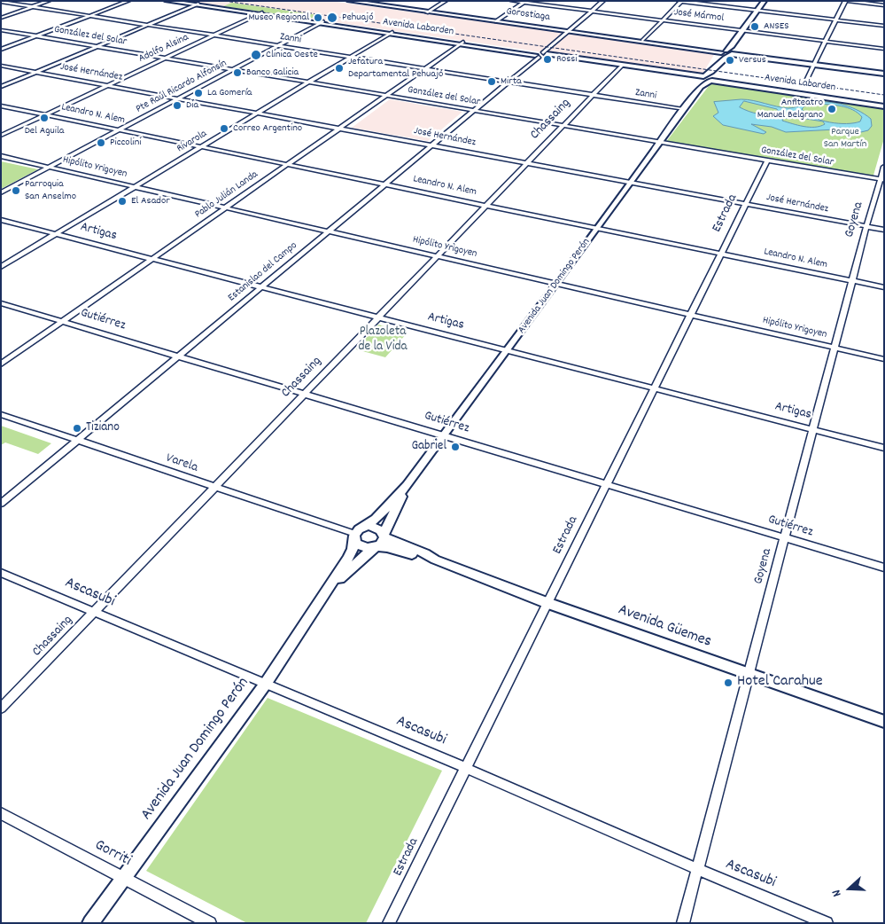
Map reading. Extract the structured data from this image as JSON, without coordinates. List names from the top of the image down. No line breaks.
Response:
{"streets":{"main road":["Gorostiaga","Avenida Labarden","Avenida Juan Domingo Perón","Avenida Güemes"],"street":["José Mármol","González del Solar","Zanni","Adolfo Alsina","José Hernández","Pte Raúl Ricardo Alfonsín","Leandro N. Alem","Chassaing","Rivarola","Hipólito Yrigoyen","Pablo Julián Landa","Estrada","Goyena","Artigas","Estanislao del Campo","Gutiérrez","Varela","Ascasubi","Gorriti"]},"crossings":[["Gorostiaga","Estanislao del Campo"],["Gorostiaga","Avenida Juan Domingo Perón"],["José Mármol","Estanislao del Campo"],["José Mármol","Avenida Juan Domingo Perón"],["Avenida Labarden","Adolfo Alsina"],["Avenida Labarden","Pte Raúl Ricardo Alfonsín"],["Avenida Labarden","Chassaing"],["Avenida Labarden","Rivarola"],["Avenida Labarden","Pablo Julián Landa"],["Avenida Labarden","Estanislao del Campo"],["Avenida Labarden","Avenida Juan Domingo Perón"],["González del Solar","Adolfo Alsina"],["González del Solar","Pte Raúl Ricardo Alfonsín"],["González del Solar","Chassaing"],["González del Solar","Rivarola"],["González del Solar","Pablo Julián Landa"],["González del Solar","Estrada"],["González del Solar","Goyena"],["González del Solar","Estanislao del Campo"],["González del Solar","Avenida Juan Domingo Perón"],["Zanni","Adolfo Alsina"],["Zanni","Pte Raúl Ricardo Alfonsín"],["Zanni","Chassaing"],["Zanni","Rivarola"],["Zanni","Pablo Julián Landa"],["Zanni","Estanislao del Campo"],["Zanni","Avenida Juan Domingo Perón"],["Adolfo Alsina","José Hernández"],["Adolfo Alsina","Leandro N. Alem"],["José Hernández","Pte Raúl Ricardo Alfonsín"],["José Hernández","Chassaing"],["José Hernández","Rivarola"],["José Hernández","Pablo Julián Landa"],["José Hernández","Estrada"],["José Hernández","Goyena"],["José Hernández","Estanislao del Campo"],["José Hernández","Avenida Juan Domingo Perón"],["Pte Raúl Ricardo Alfonsín","Leandro N. Alem"],["Pte Raúl Ricardo Alfonsín","Hipólito Yrigoyen"],["Leandro N. Alem","Chassaing"],["Leandro N. Alem","Rivarola"],["Leandro N. Alem","Pablo Julián Landa"],["Leandro N. Alem","Estrada"],["Leandro N. Alem","Goyena"],["Leandro N. Alem","Estanislao del Campo"],["Leandro N. Alem","Avenida Juan Domingo Perón"],["Chassaing","Hipólito Yrigoyen"],["Chassaing","Artigas"],["Chassaing","Gutiérrez"],["Chassaing","Varela"],["Chassaing","Ascasubi"],["Rivarola","Hipólito Yrigoyen"],["Rivarola","Artigas"],["Hipólito Yrigoyen","Pablo Julián Landa"],["Hipólito Yrigoyen","Estrada"],["Hipólito Yrigoyen","Goyena"],["Hipólito Yrigoyen","Estanislao del Campo"],["Hipólito Yrigoyen","Avenida Juan Domingo Perón"],["Pablo Julián Landa","Artigas"],["Pablo Julián Landa","Gutiérrez"],["Estrada","Artigas"],["Estrada","Gutiérrez"],["Estrada","Ascasubi"],["Estrada","Avenida Güemes"],["Goyena","Artigas"],["Goyena","Gutiérrez"],["Goyena","Ascasubi"],["Goyena","Avenida Güemes"],["Artigas","Estanislao del Campo"],["Artigas","Avenida Juan Domingo Perón"],["Estanislao del Campo","Gutiérrez"],["Estanislao del Campo","Varela"],["Avenida Juan Domingo Perón","Gutiérrez"],["Avenida Juan Domingo Perón","Varela"],["Avenida Juan Domingo Perón","Ascasubi"],["Avenida Juan Domingo Perón","Avenida Güemes"],["Avenida Juan Domingo Perón","Gorriti"],["Varela","Avenida Güemes"]],"parks":["Parque San Martín","Plazoleta de la Vida"],"places":["Museo Regional","Pehuajó","ANSES","Clinica Oeste","Rossi","Versus","Jefatura Departamental Pehuajó","Banco Galicia","Mirta","La Gomería","Dia","Anfiteatro Manuel Belgrano","Del Aguila","Correo Argentino","Piccolini","Parroquia San Anselmo","El Asador","Tiziano","Gabriel","Hotel Carahue"],"north":"left"}
